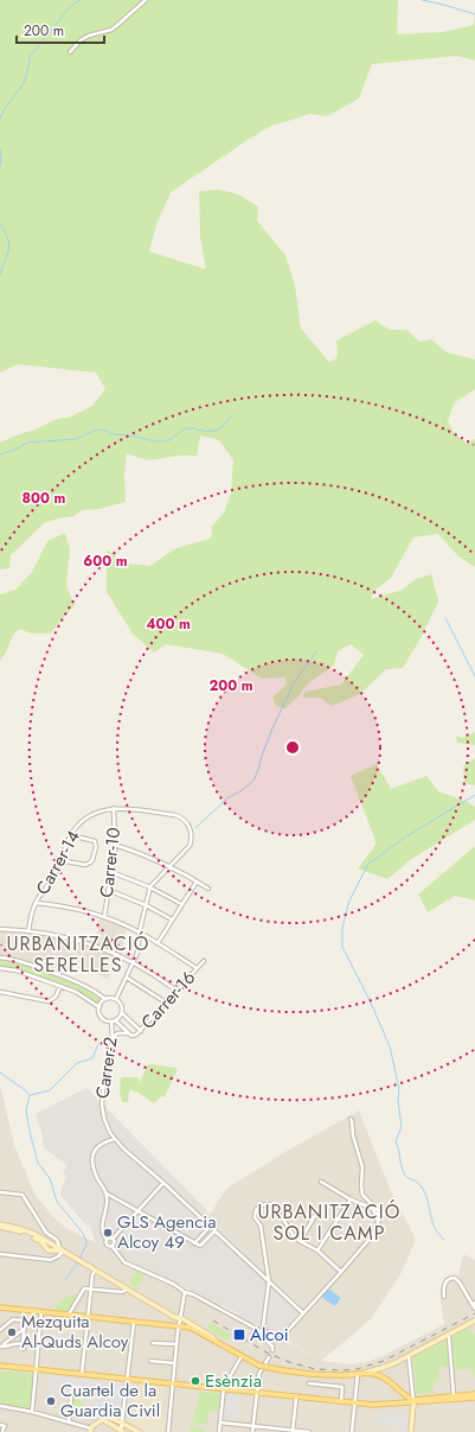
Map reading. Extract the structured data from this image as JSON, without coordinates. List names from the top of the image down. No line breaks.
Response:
{"streets":{"street":["Carrer-14","Carrer-10","Carrer-16","Carrer-2"]},"crossings":[["Carrer-14","Carrer-10"],["Carrer-14","Carrer-2"],["Carrer-16","Carrer-2"]],"districts":["URBANITZACIÓ SERELLES","URBANITZACIÓ SOL I CAMP"],"places":{"other":["GLS Agencia Alcoy 49","Mezquita Al-Quds Alcoy","Esènzia","Cuartel de la Guardia Civil"],"transit":["Alcoi"]},"scale_bar":"200 m","rings":["800 m","600 m","400 m","200 m"]}
